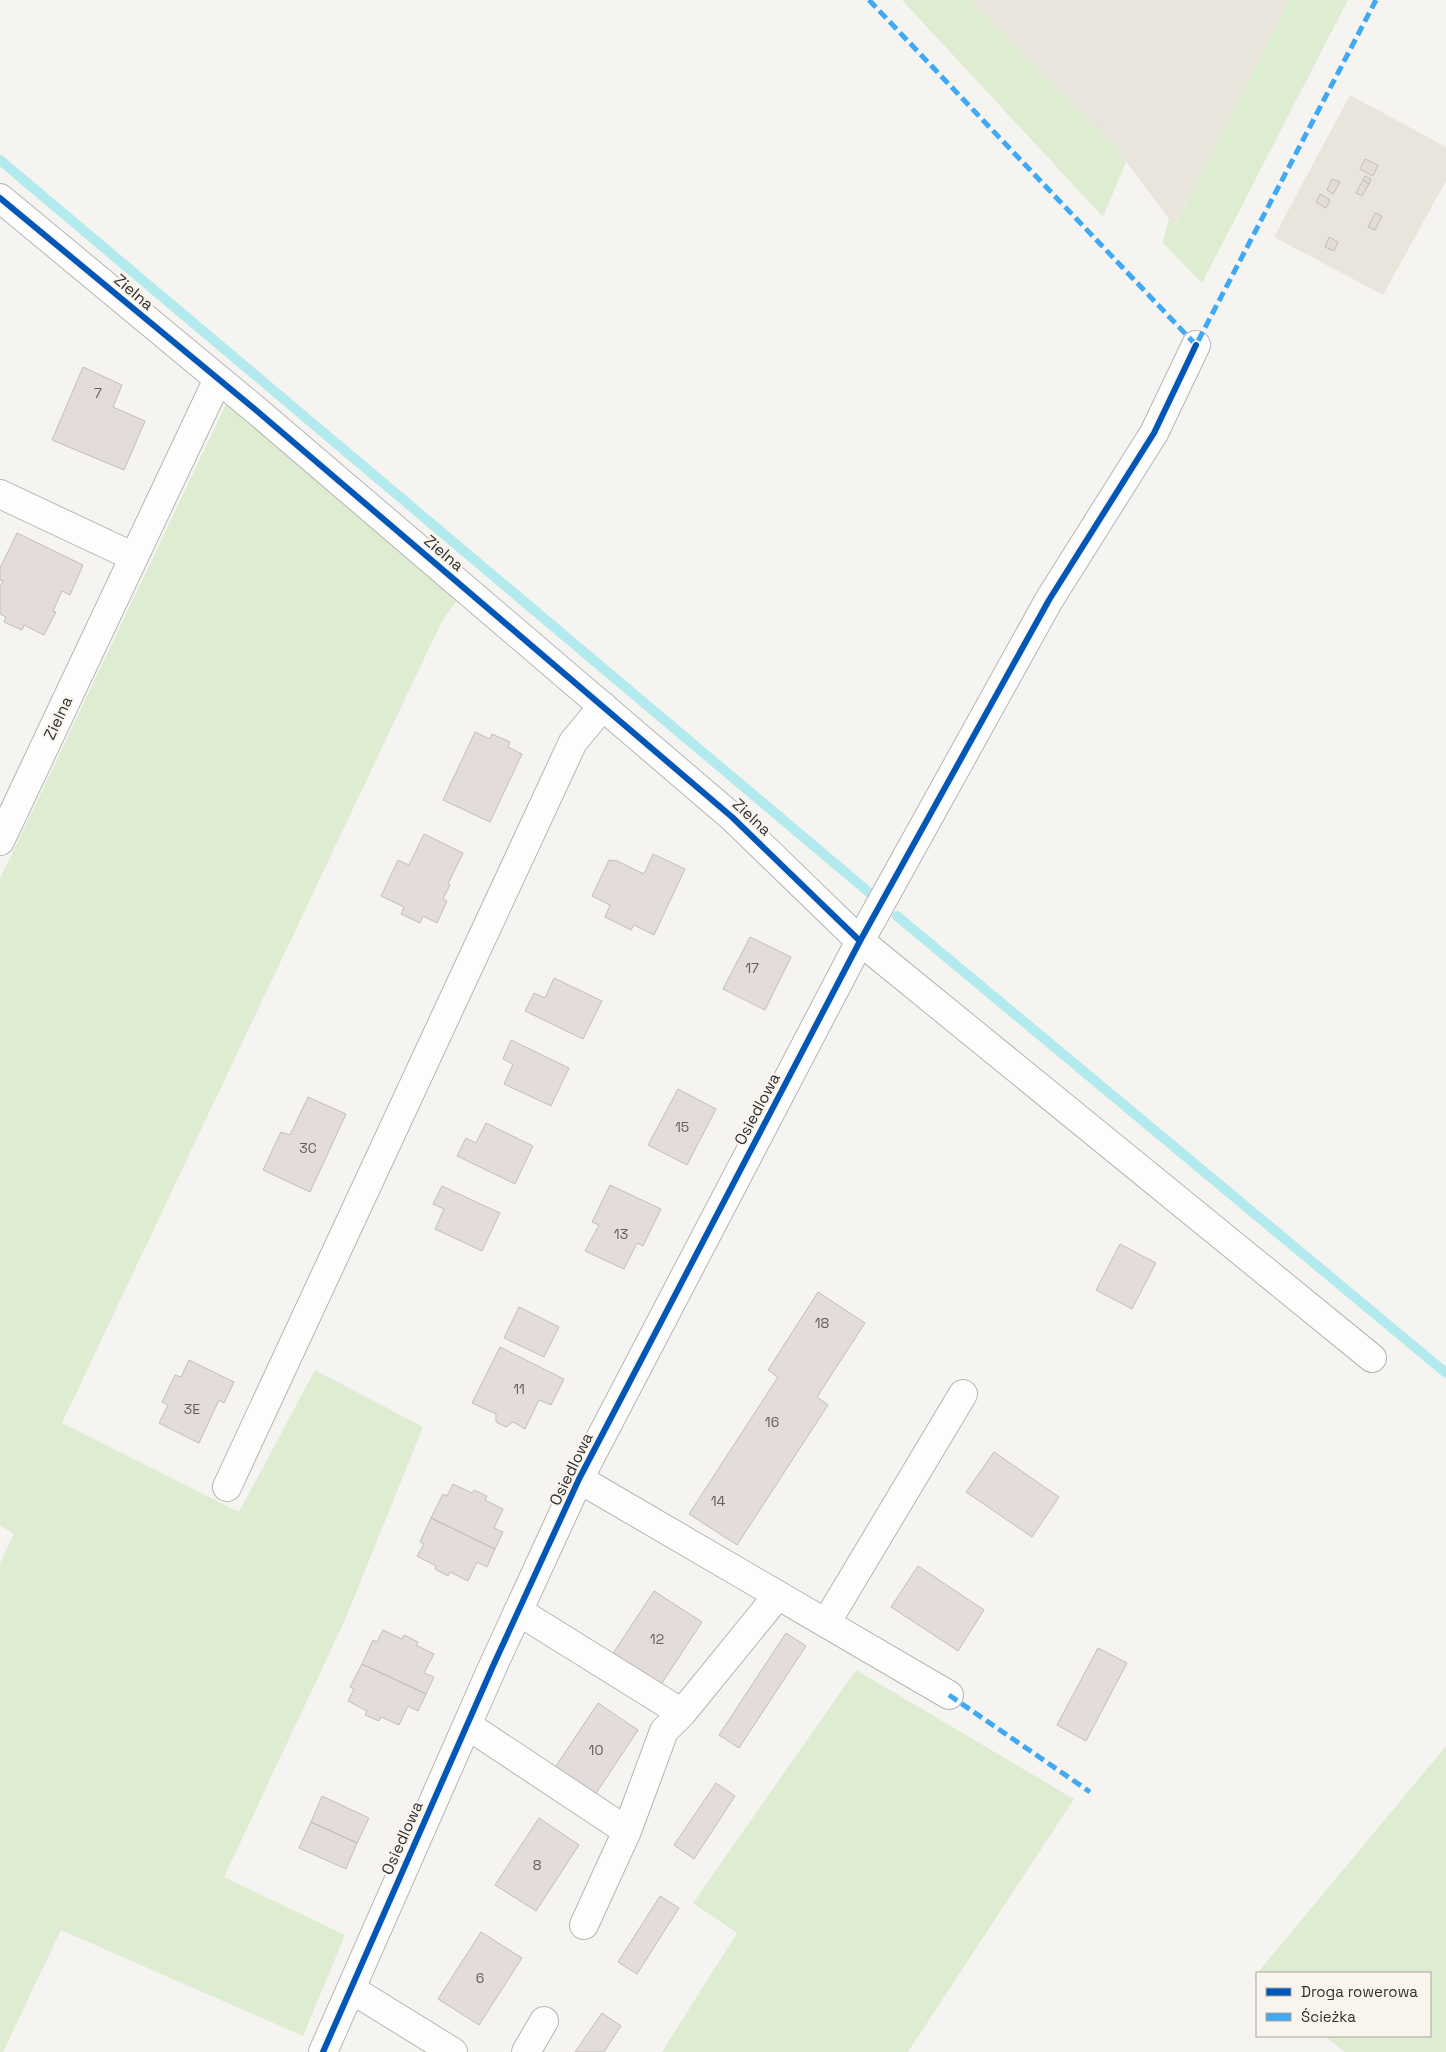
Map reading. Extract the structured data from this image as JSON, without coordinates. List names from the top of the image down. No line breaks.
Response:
{"streets":{"street":["Zielna","Osiedlowa"]},"crossings":[["Zielna","Osiedlowa"]],"house_numbers":["7","17","15","3C","13","18","11","3E","16","14","12","10","8","6"],"legend":["Droga rowerowa","Ścieżka"]}
